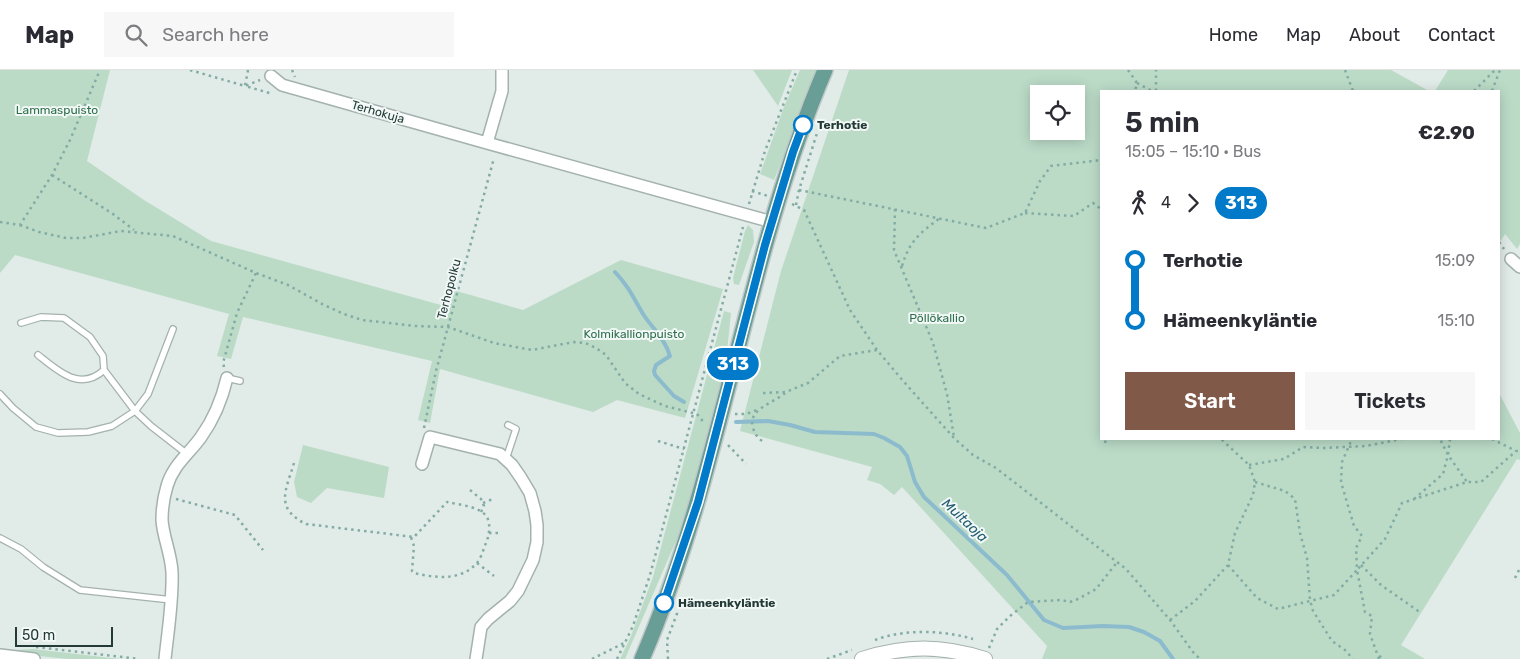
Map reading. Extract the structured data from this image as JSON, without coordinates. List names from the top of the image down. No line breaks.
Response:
{"streets":{"street":["Terhokuja"],"path":["Terhopolku"]},"water":["Multaoja"],"parks":["Lammaspuisto","Pöllökallio","Kolmikallionpuisto"],"places":["Terhotie","Hämeenkyläntie"],"lines":["bus line 313"],"scale_bar":"50 m","page":{"header":"Map","search":"Search here","nav":["Home","Map","About","Contact"],"on_map":"313","heading":["5 min","15:05 – 15:10 · Bus","€2.90"],"legs":["4","313"],"list":[{"name":"Terhotie","value":"15:09"},{"name":"Hämeenkyläntie","value":"15:10"}],"buttons":["Start","Tickets"],"scale":"50 m"}}
